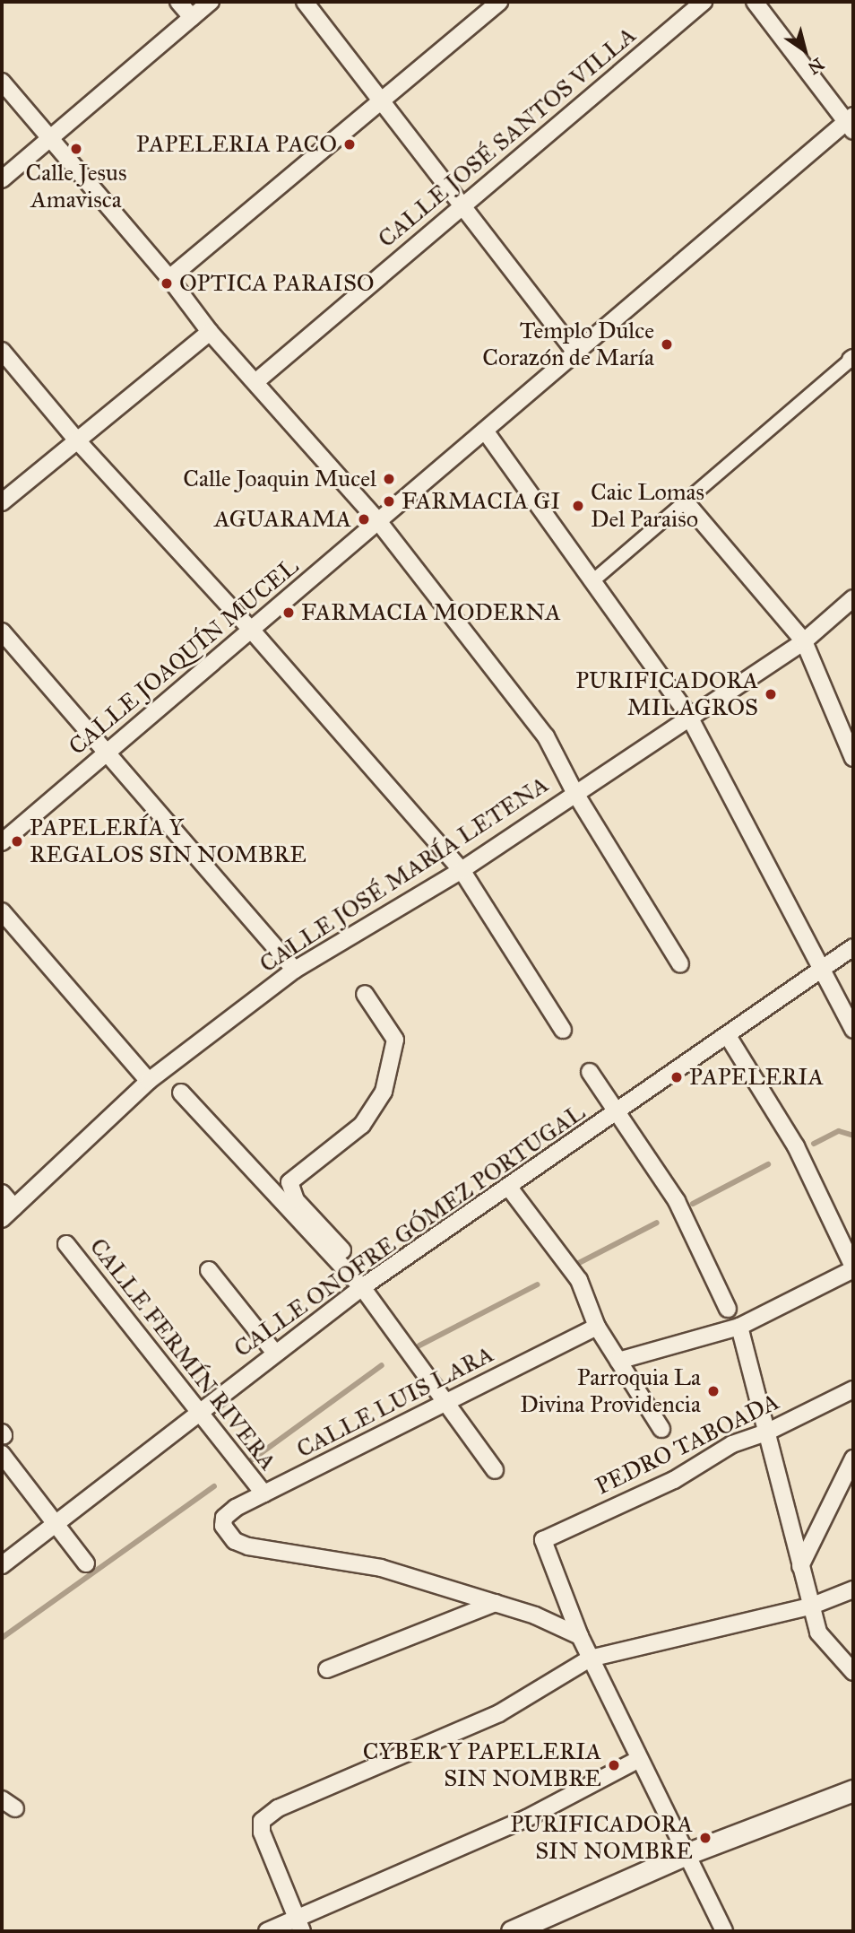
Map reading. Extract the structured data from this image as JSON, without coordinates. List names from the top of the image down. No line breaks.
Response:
{"streets":{"street":["CALLE JOSÉ SANTOS VILLA","CALLE JOAQUÍN MUCEL","CALLE JOSÉ MARÍA LETENA","CALLE ONOFRE GÓMEZ PORTUGAL","CALLE FERMÍN RIVERA","CALLE LUIS LARA","PEDRO TABOADA"]},"crossings":[["CALLE ONOFRE GÓMEZ PORTUGAL","CALLE FERMÍN RIVERA"],["CALLE FERMÍN RIVERA","CALLE LUIS LARA"]],"places":["PAPELERIA PACO","Calle Jesus Amavisca","OPTICA PARAISO","Templo Dulce Corazón de María","Calle Joaquin Mucel","FARMACIA GI","Caic Lomas Del Paraiso","AGUARAMA","FARMACIA MODERNA","PURIFICADORA MILAGROS","PAPELERÍA Y REGALOS SIN NOMBRE","PAPELERIA","Parroquia La Divina Providencia","CYBER Y PAPELERIA SIN NOMBRE","PURIFICADORA SIN NOMBRE"],"north":"bottom right"}
